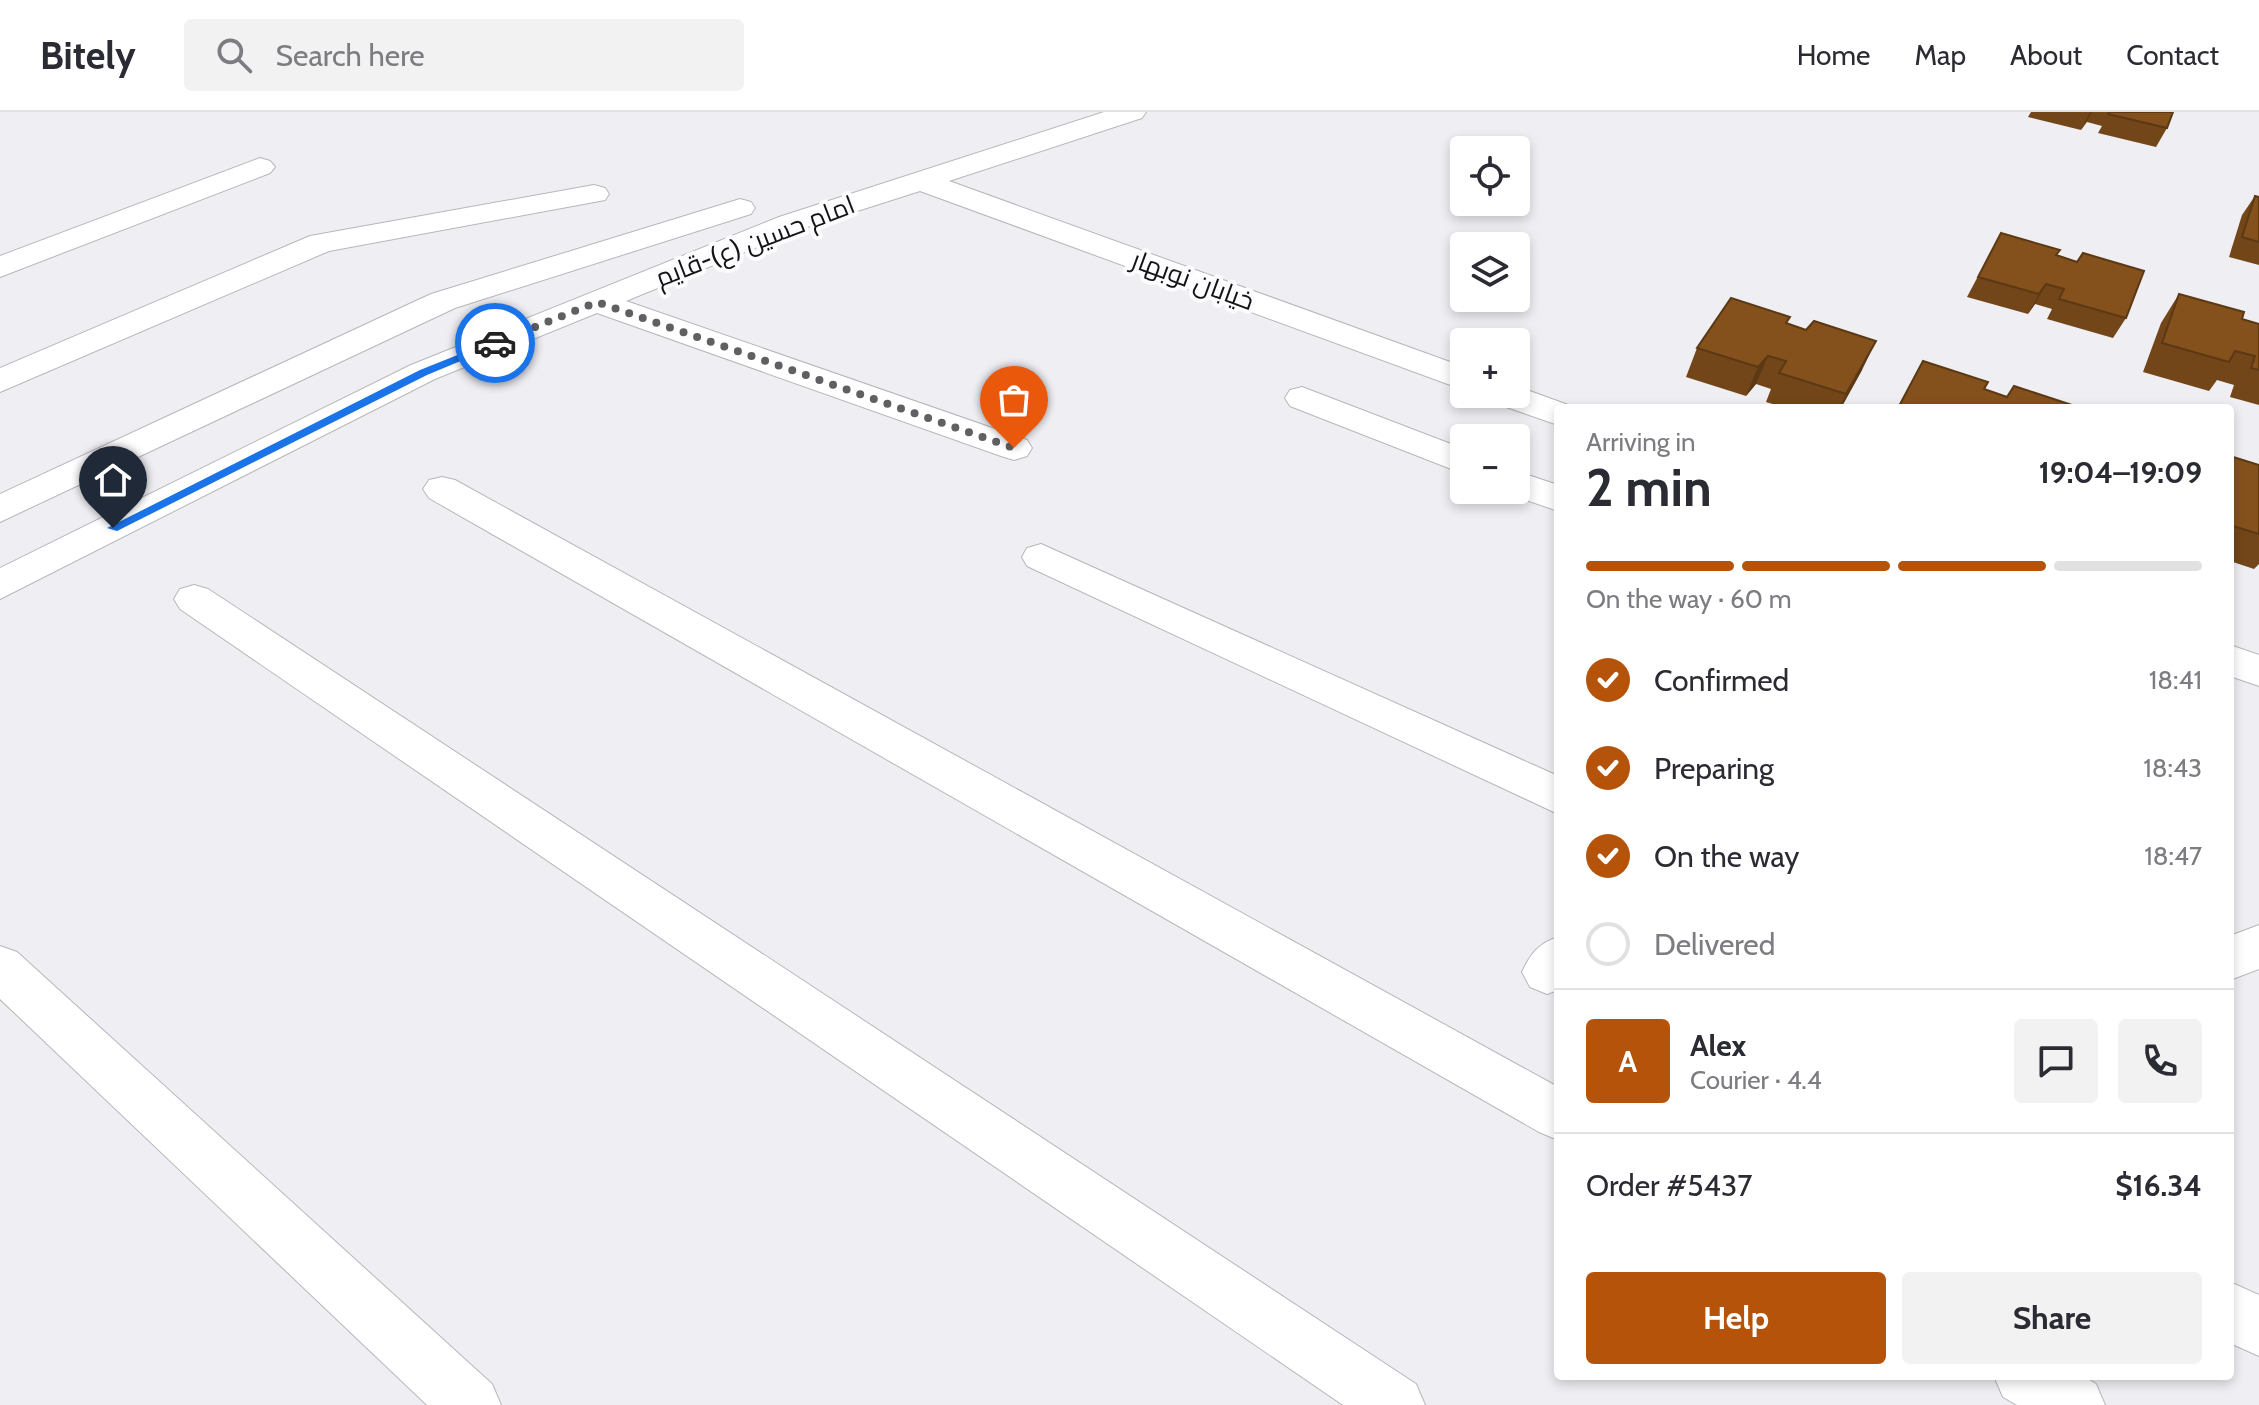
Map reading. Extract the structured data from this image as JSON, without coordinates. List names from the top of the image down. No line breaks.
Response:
{"streets":{"street":["امام حسین (ع)-قایم","خیابان نوبهار"]},"crossings":[["امام حسین (ع)-قایم","خیابان نوبهار"]],"page":{"header":"Bitely","search":"Search here","nav":["Home","Map","About","Contact"],"map_buttons":["+","−"],"heading":["2 min","Arriving in","19:04–19:09"],"panel":["Alex","Courier · 4.4","Order #5437","$16.34"],"bar":"On the way · 60 m","list":[["Confirmed","18:41"],["Preparing","18:43"],["On the way","18:47"],"Delivered"],"round":"A","buttons":["Help","Share"]}}
